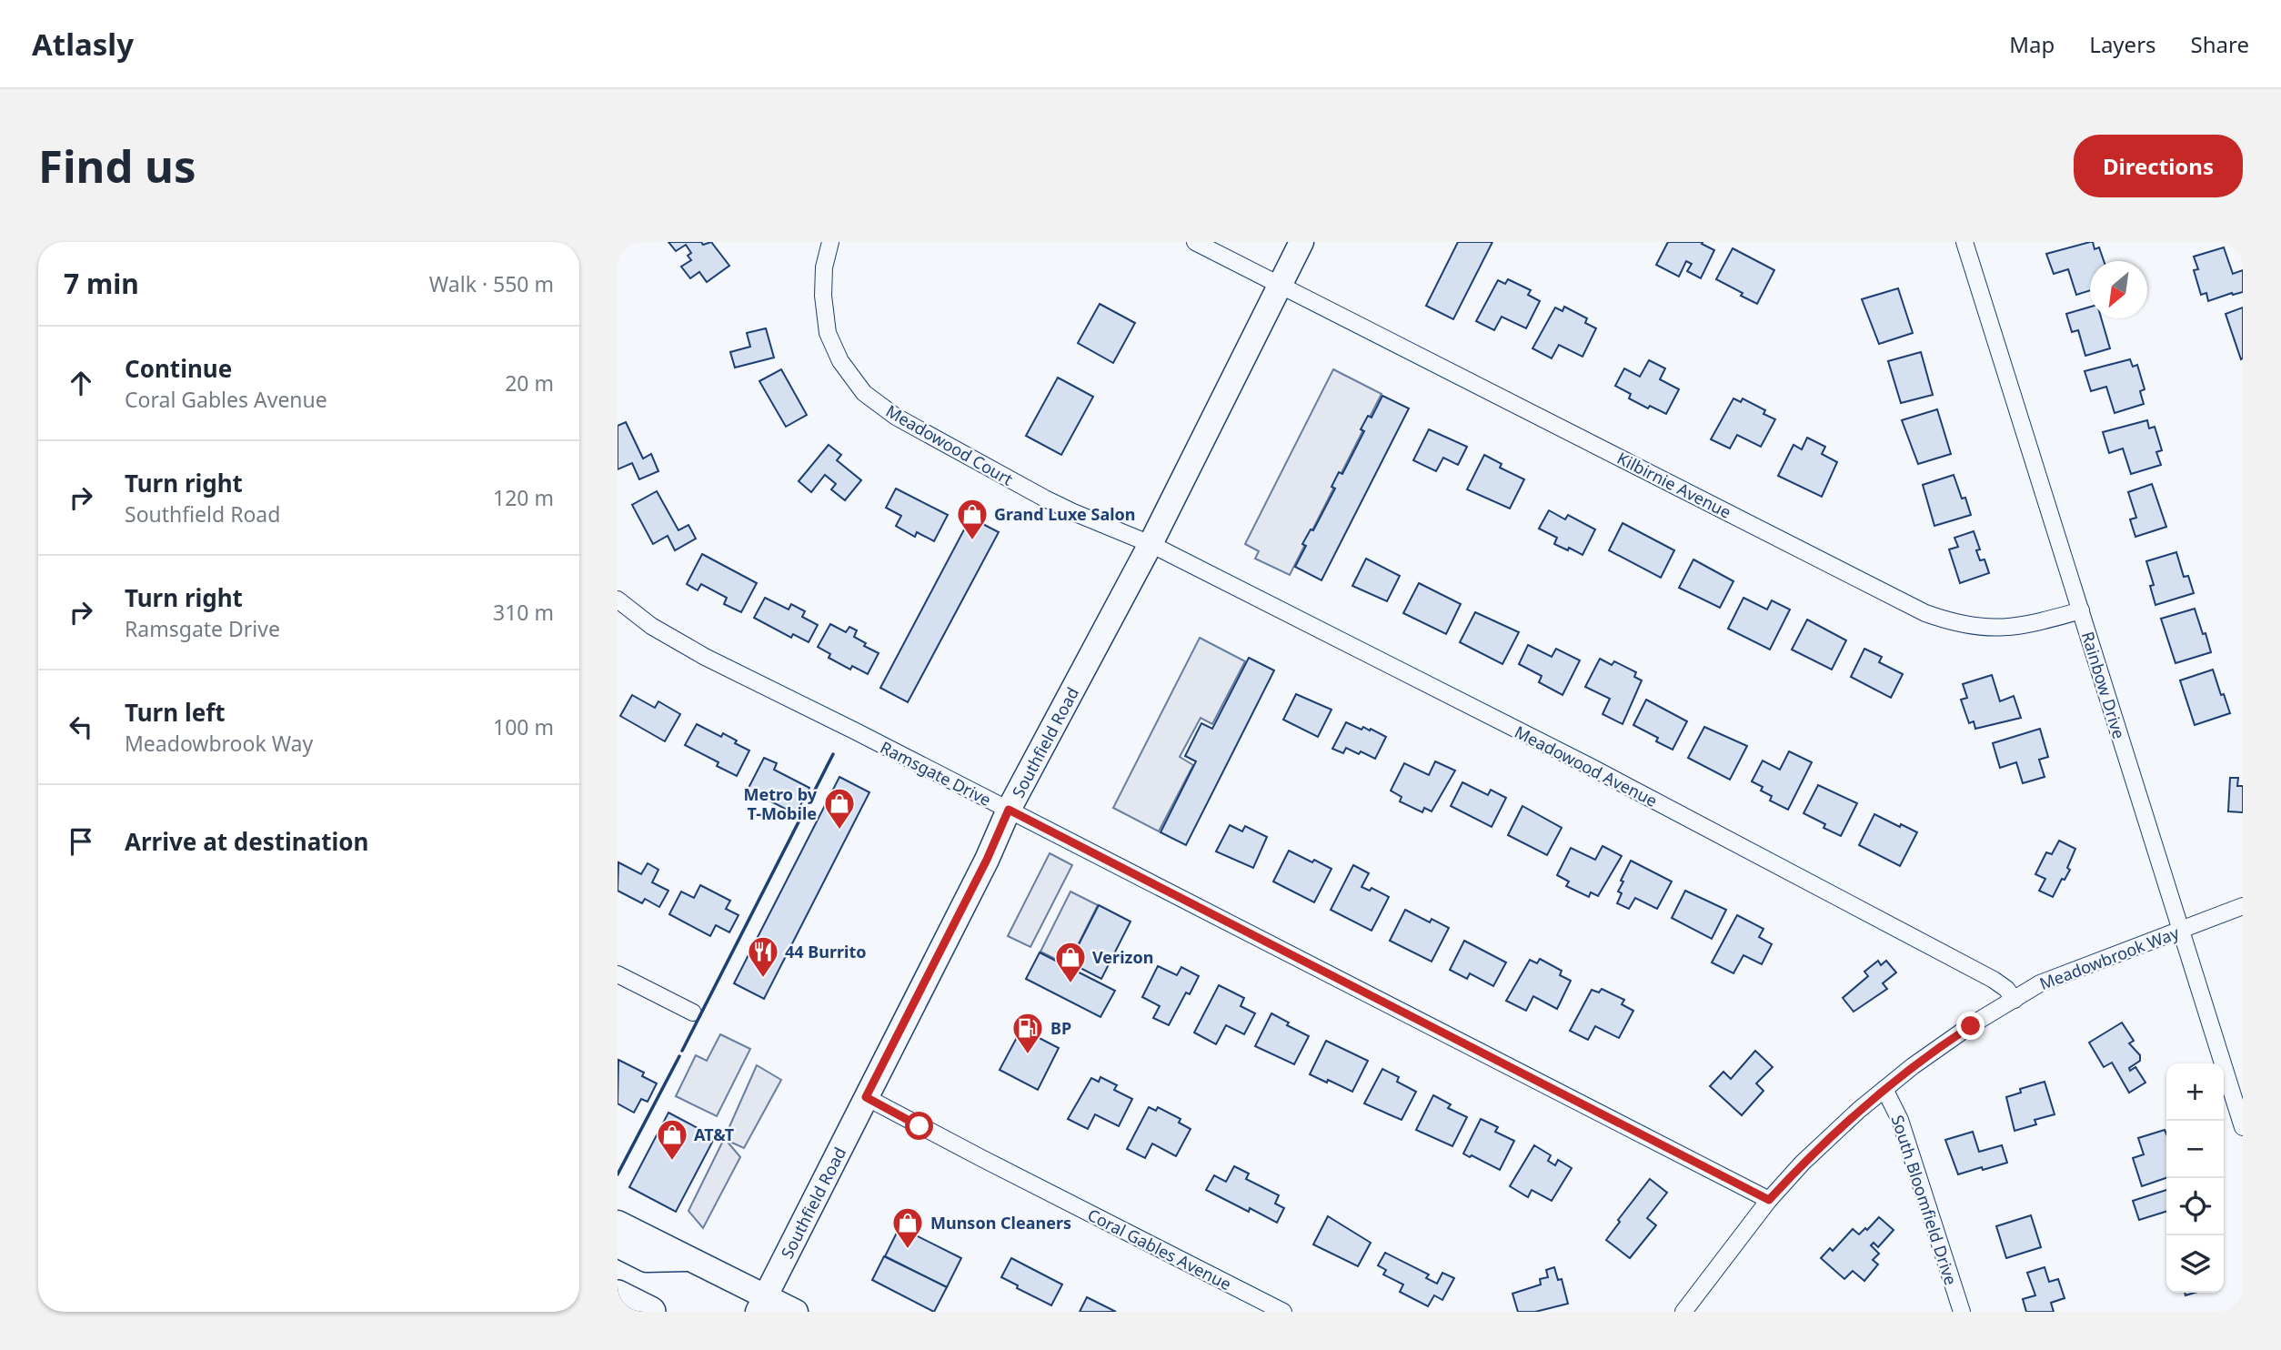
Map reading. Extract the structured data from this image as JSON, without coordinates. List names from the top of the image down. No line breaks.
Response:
{"streets":{"main road":["Southfield Road"],"street":["Meadowood Court","Kilbirnie Avenue","Rainbow Drive","Meadowood Avenue","Ramsgate Drive","Meadowbrook Way","South Bloomfield Drive","Coral Gables Avenue"]},"crossings":[["Meadowood Court","Southfield Road"],["Meadowood Court","Meadowood Avenue"],["Kilbirnie Avenue","Rainbow Drive"],["Kilbirnie Avenue","Southfield Road"],["Rainbow Drive","Meadowbrook Way"],["Southfield Road","Meadowood Avenue"],["Southfield Road","Ramsgate Drive"],["Southfield Road","Coral Gables Avenue"],["Meadowood Avenue","Meadowbrook Way"],["Ramsgate Drive","Meadowbrook Way"],["Meadowbrook Way","South Bloomfield Drive"]],"places":{"shop":["Grand Luxe Salon","Metro by T-Mobile","Verizon","AT&T","Munson Cleaners"],"restaurant":["44 Burrito"],"fuel station":["BP"]},"north":"bottom left","page":{"header":"Atlasly","nav":["Map","Layers","Share"],"buttons":"Directions","title":"Find us","heading":["7 min","Walk · 550 m"],"list":[["Continue","Coral Gables Avenue","20 m"],["Turn right","Southfield Road","120 m"],["Turn right","Ramsgate Drive","310 m"],["Turn left","Meadowbrook Way","100 m"],"Arrive at destination"],"map_buttons":["+","−"]}}
